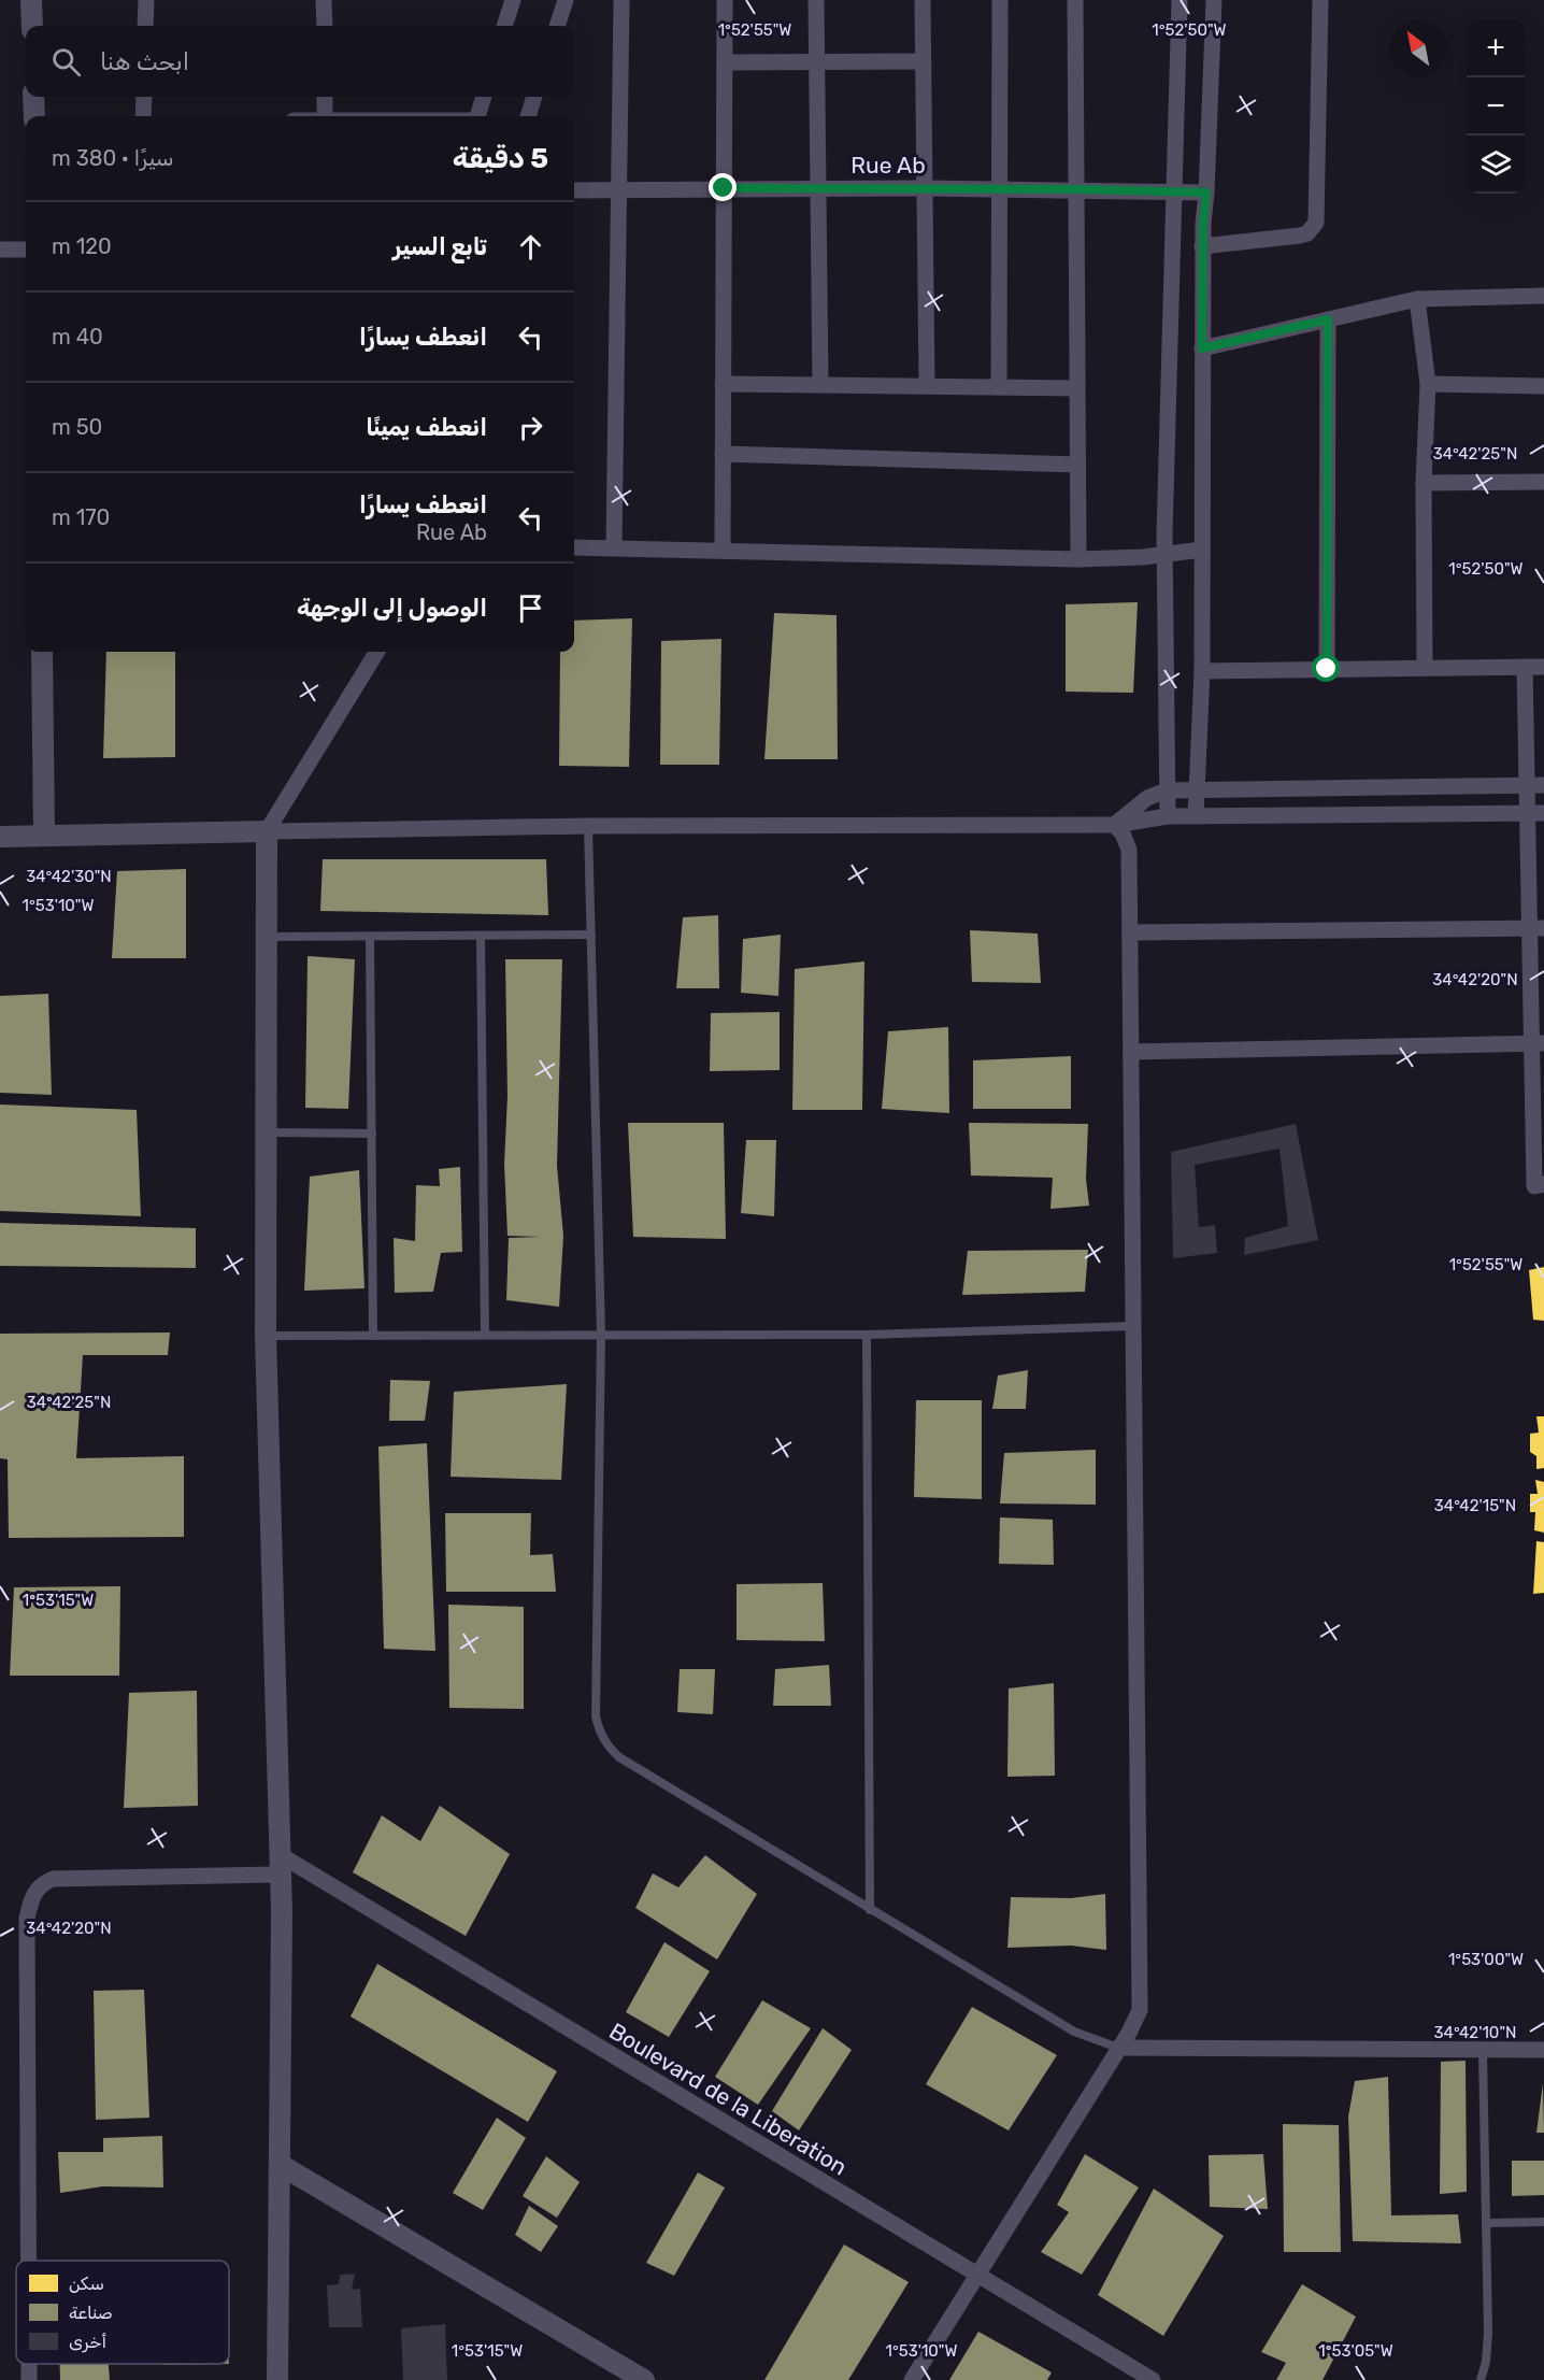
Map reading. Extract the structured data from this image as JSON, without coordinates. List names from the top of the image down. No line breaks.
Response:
{"streets":{"street":["Rue Ab","Boulevard de la Liberation"]},"legend":["سكن","صناعة","أخرى"],"north":"top left","page":{"map_buttons":["+","−"],"search":"ابحث هنا","heading":["5 دقيقة","سيرًا · 380 m"],"list":[["تابع السير","120 m"],["انعطف يسارًا","40 m"],["انعطف يمينًا","50 m"],["انعطف يسارًا","Rue Ab","170 m"],"الوصول إلى الوجهة"]},"coordinates":["1°52'55\"W","1°52'50\"W","34°42'25\"N","34°42'30\"N","1°53'10\"W","34°42'20\"N","34°42'15\"N","1°53'15\"W","1°53'00\"W","34°42'10\"N","1°53'05\"W"]}
